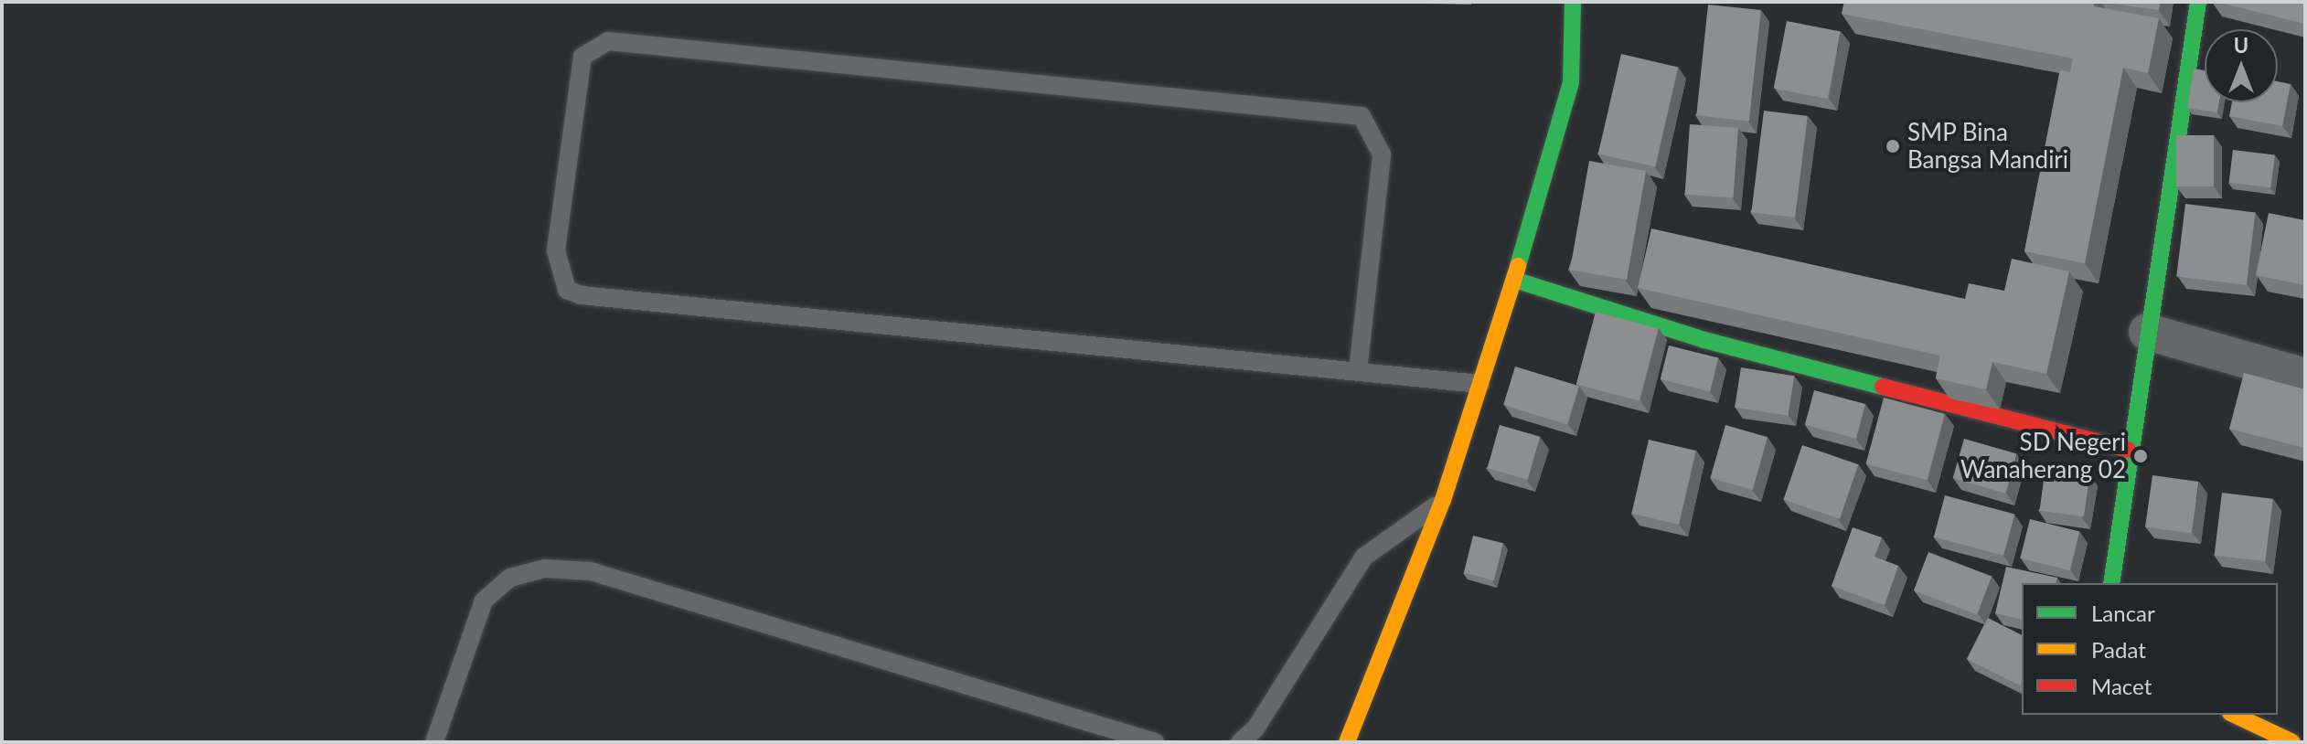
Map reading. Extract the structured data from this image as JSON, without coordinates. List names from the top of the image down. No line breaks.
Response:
{"places":["SMP Bina Bangsa Mandiri","SD Negeri Wanaherang 02"],"legend":["Lancar","Padat","Macet"],"north":"top"}
